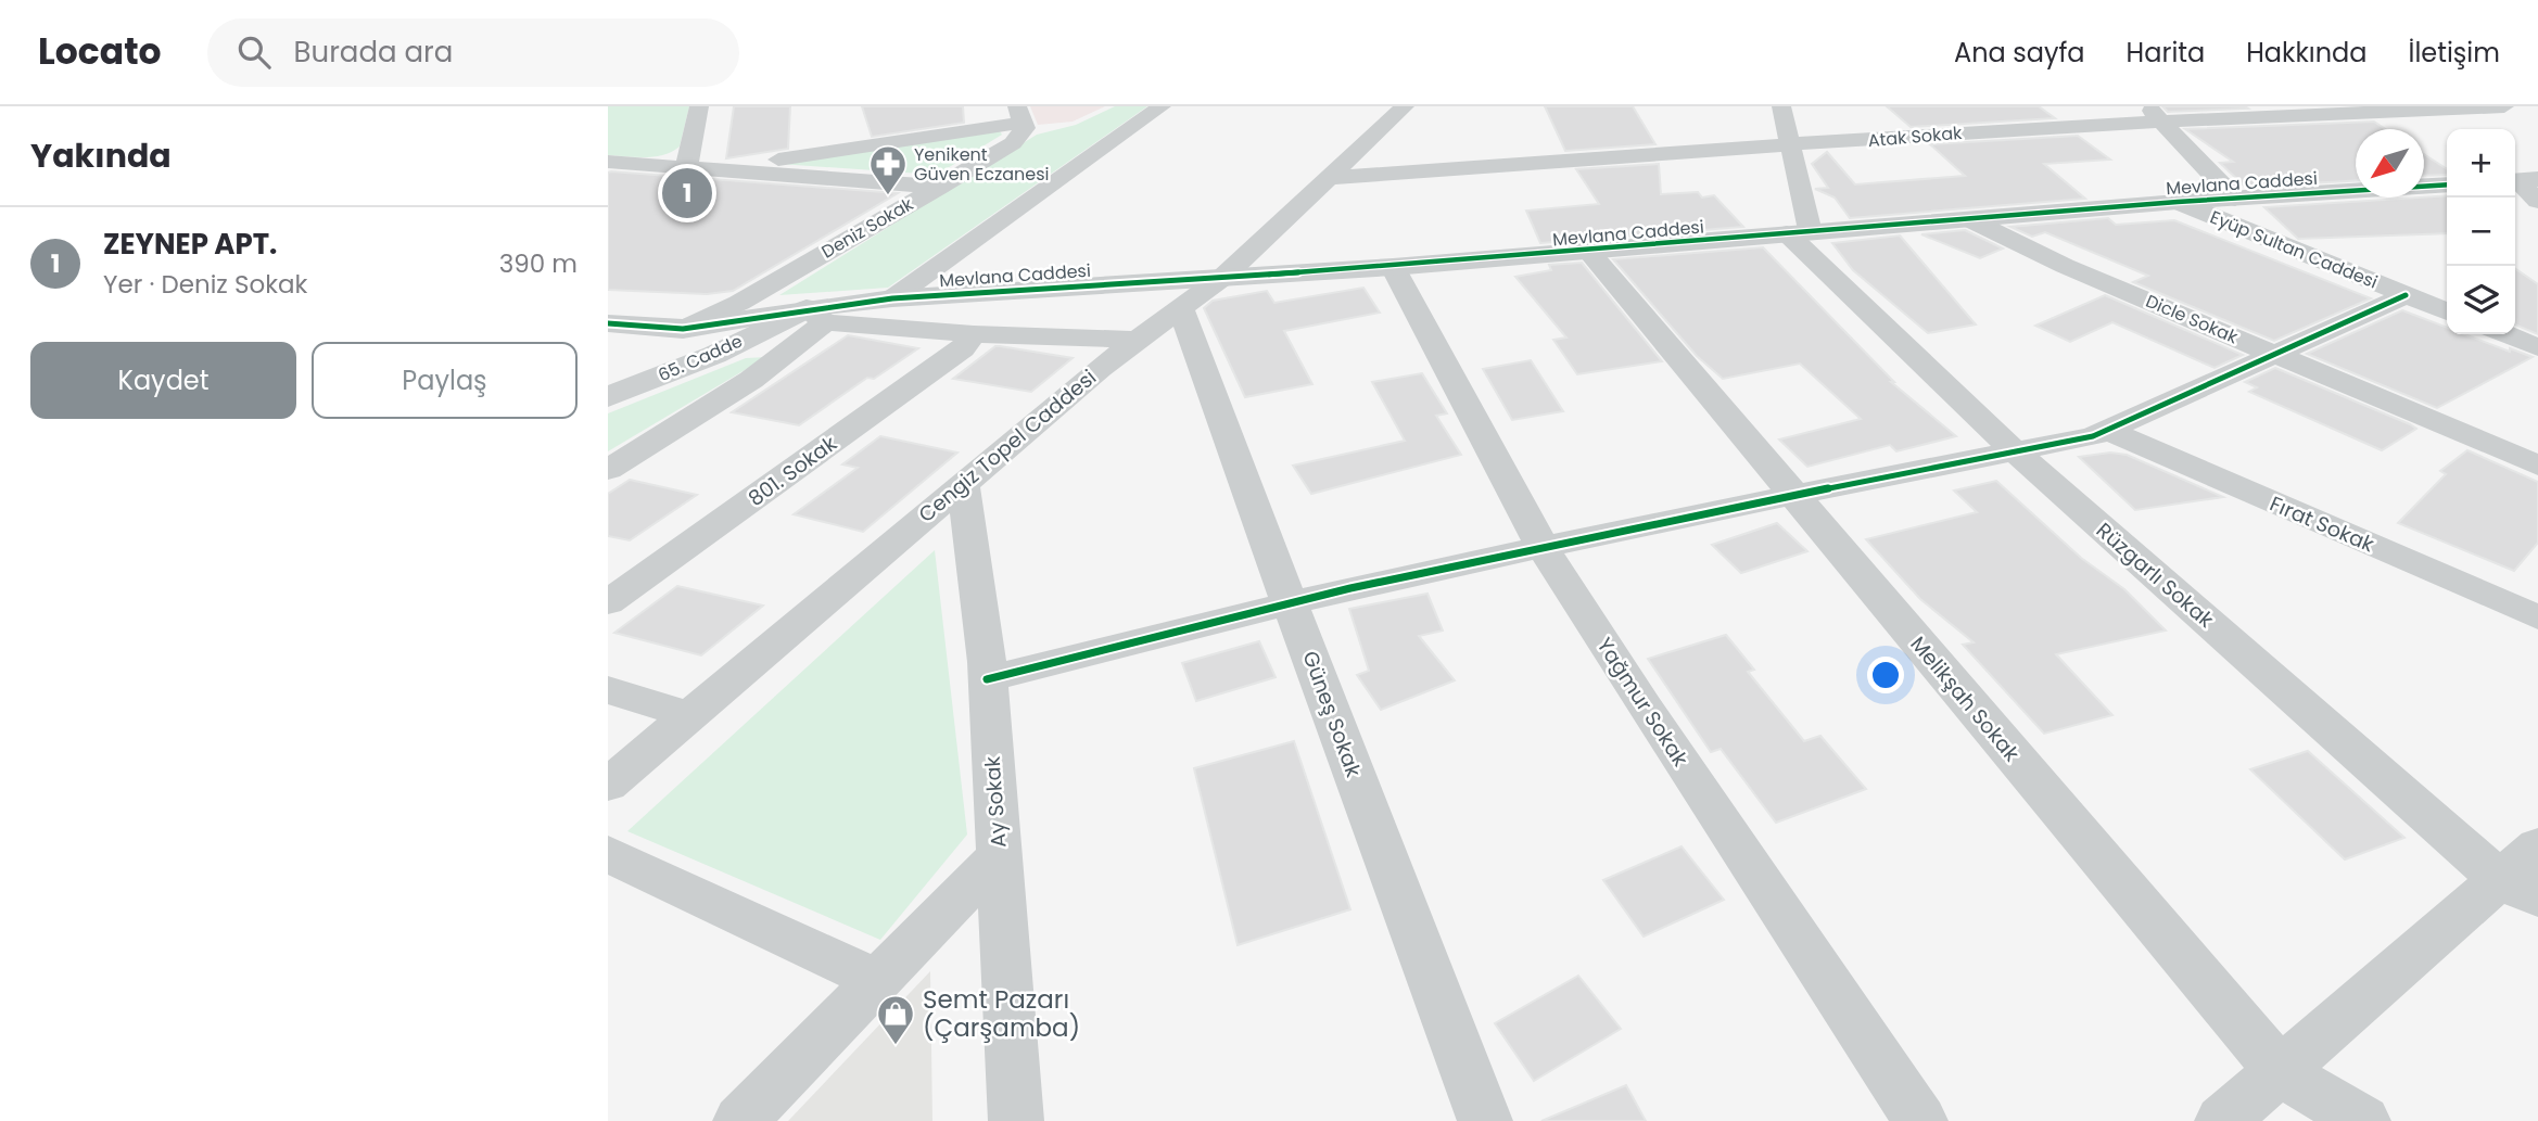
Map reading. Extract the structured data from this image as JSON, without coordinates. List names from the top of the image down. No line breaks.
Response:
{"streets":{"main road":["65. Cadde"],"street":["Atak Sokak","Mevlana Caddesi","Deniz Sokak","Eyüp Sultan Caddesi","Dicle Sokak","Cengiz Topel Caddesi","801. Sokak","Fırat Sokak","Rüzgarlı Sokak","Melikşah Sokak","Yağmur Sokak","Güneş Sokak","Ay Sokak"]},"crossings":[["Atak Sokak","Cengiz Topel Caddesi"],["Mevlana Caddesi","Eyüp Sultan Caddesi"],["Mevlana Caddesi","Dicle Sokak"],["Mevlana Caddesi","65. Cadde"],["Mevlana Caddesi","Cengiz Topel Caddesi"],["Mevlana Caddesi","Rüzgarlı Sokak"],["Mevlana Caddesi","Melikşah Sokak"],["Mevlana Caddesi","Yağmur Sokak"],["Cengiz Topel Caddesi","Güneş Sokak"],["Cengiz Topel Caddesi","Ay Sokak"]],"places":{"pharmacy":["Yenikent Güven Eczanesi"],"shop":["Semt Pazarı (Çarşamba)"]},"north":"bottom left","page":{"header":"Locato","search":"Burada ara","nav":["Ana sayfa","Harita","Hakkında","İletişim"],"heading":"Yakında","map_buttons":["+","−"],"pins":"1","list":[{"mark":"1","name":"ZEYNEP APT.","note":"Yer · Deniz Sokak","value":"390 m"}],"buttons":["Kaydet","Paylaş"]}}
